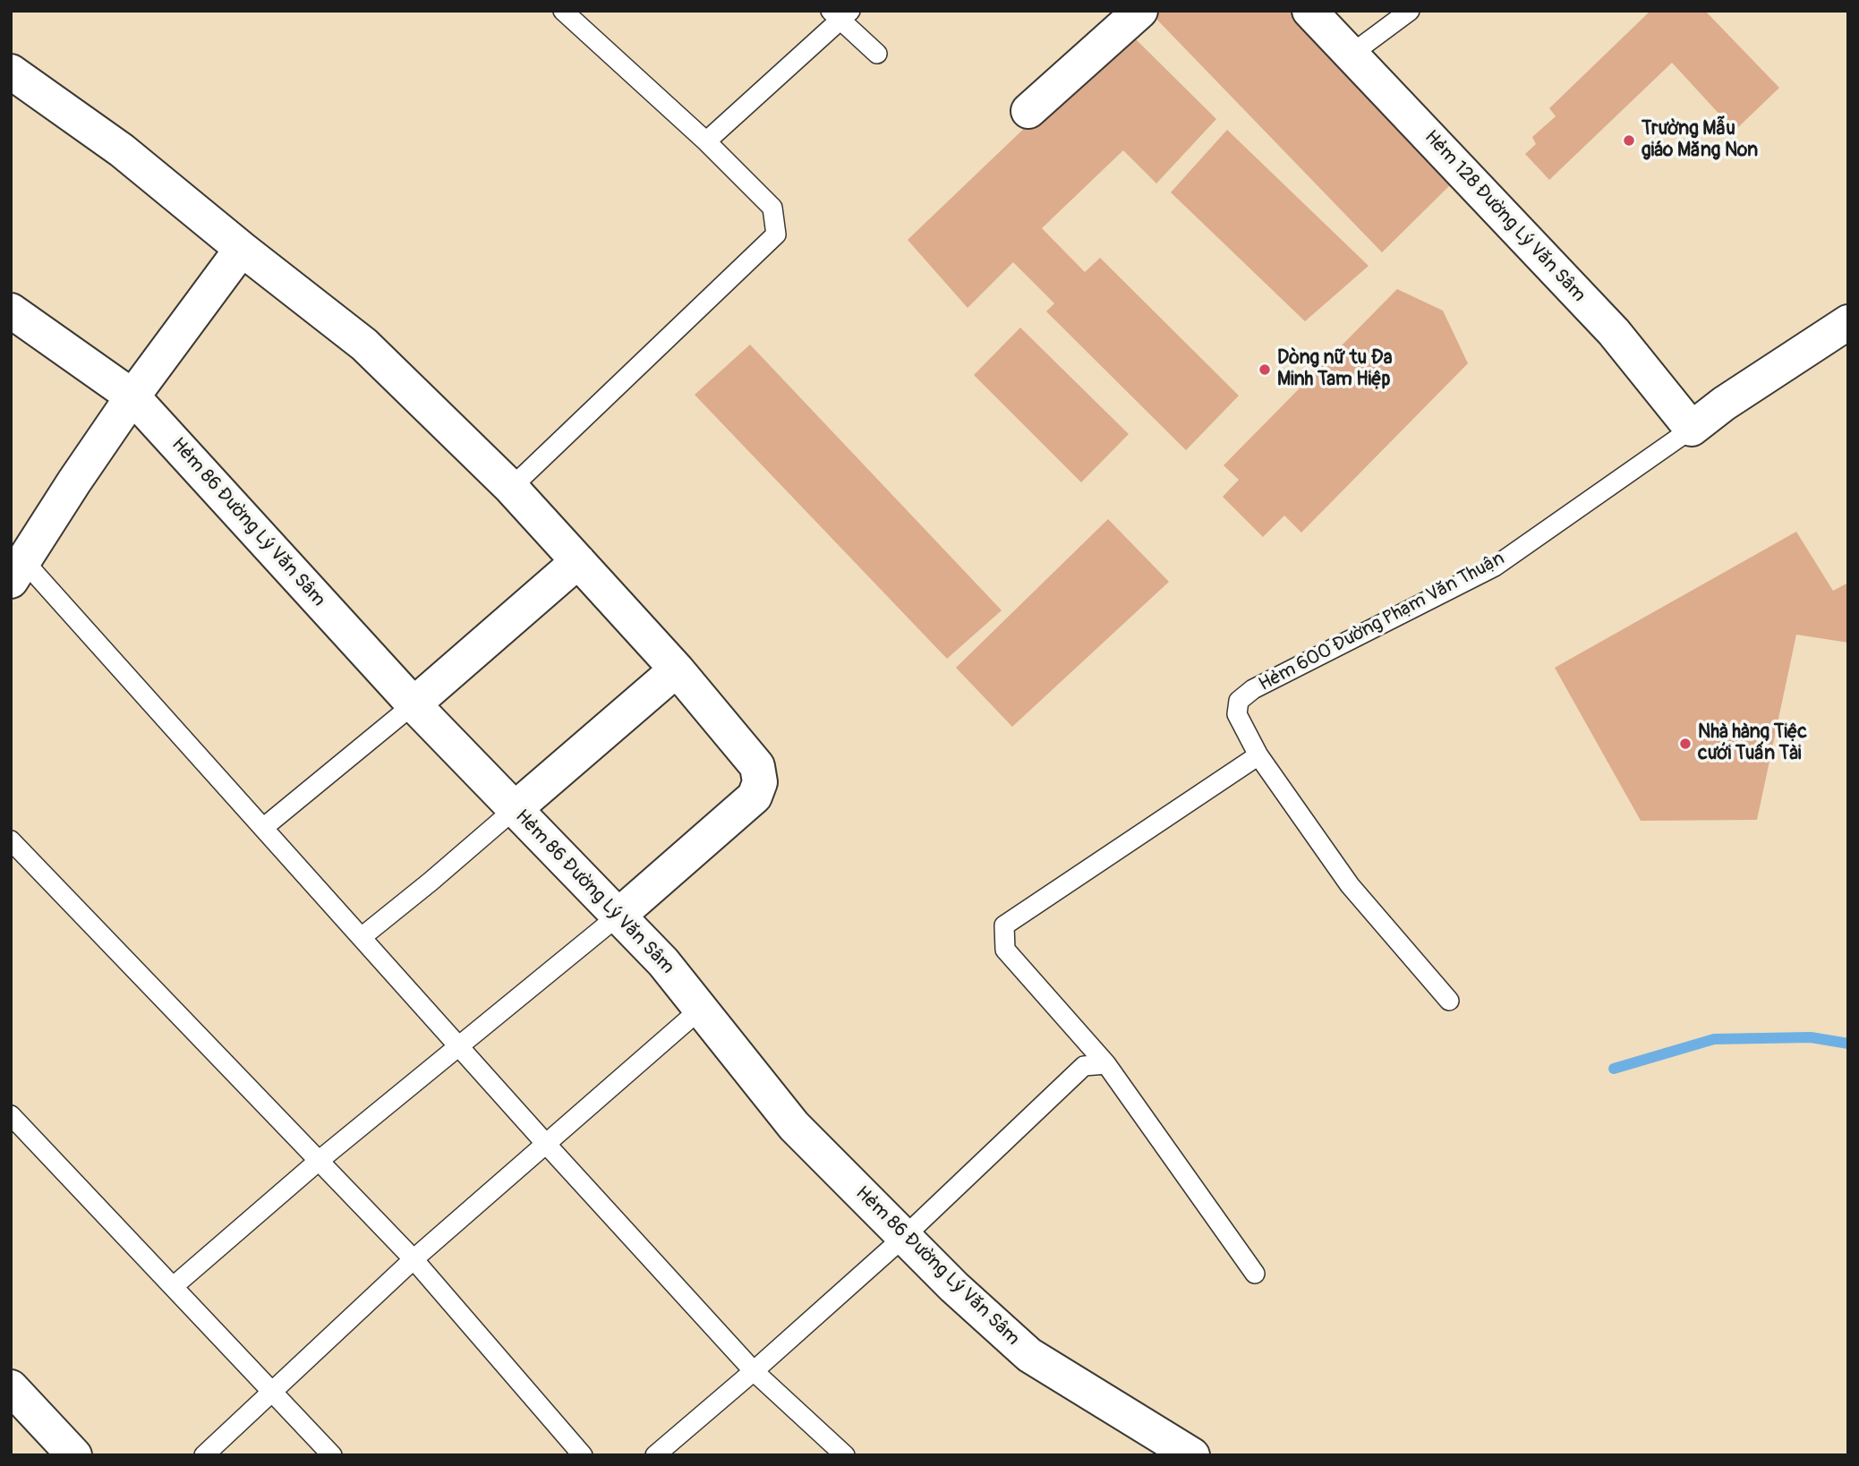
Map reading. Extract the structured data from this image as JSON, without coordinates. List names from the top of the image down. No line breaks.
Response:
{"streets":{"street":["Hẻm 128 Đường Lý Văn Sâm","Hẻm 86 Đường Lý Văn Sâm","Hẻm 600 Đường Phạm Văn Thuận"]},"crossings":[["Hẻm 128 Đường Lý Văn Sâm","Hẻm 600 Đường Phạm Văn Thuận"]],"places":["Trường Mẫu giáo Măng Non","Dòng nữ tu Đa Minh Tam Hiệp","Nhà hàng Tiệc cưới Tuấn Tài"]}
